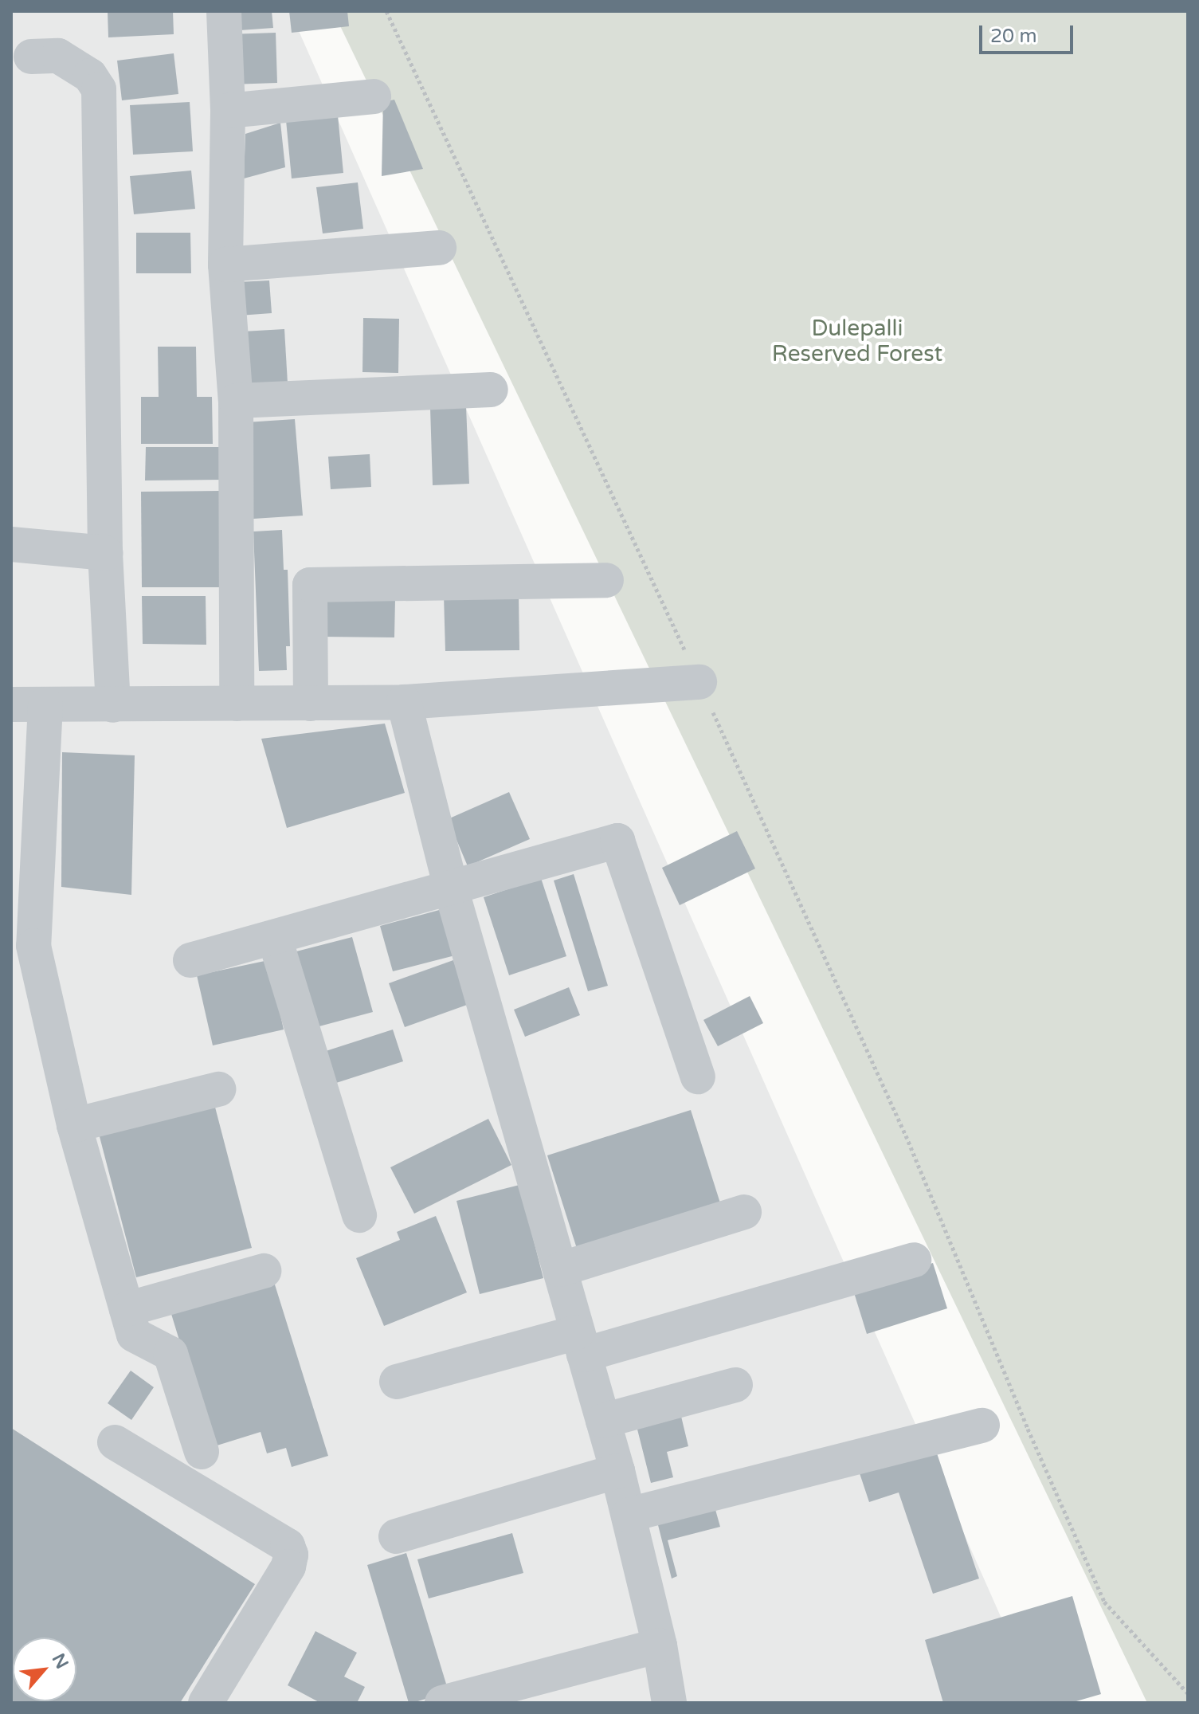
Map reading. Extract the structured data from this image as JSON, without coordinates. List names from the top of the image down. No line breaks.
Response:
{"parks":["Dulepalli Reserved Forest"],"scale_bar":"20 m","north":"top right"}
